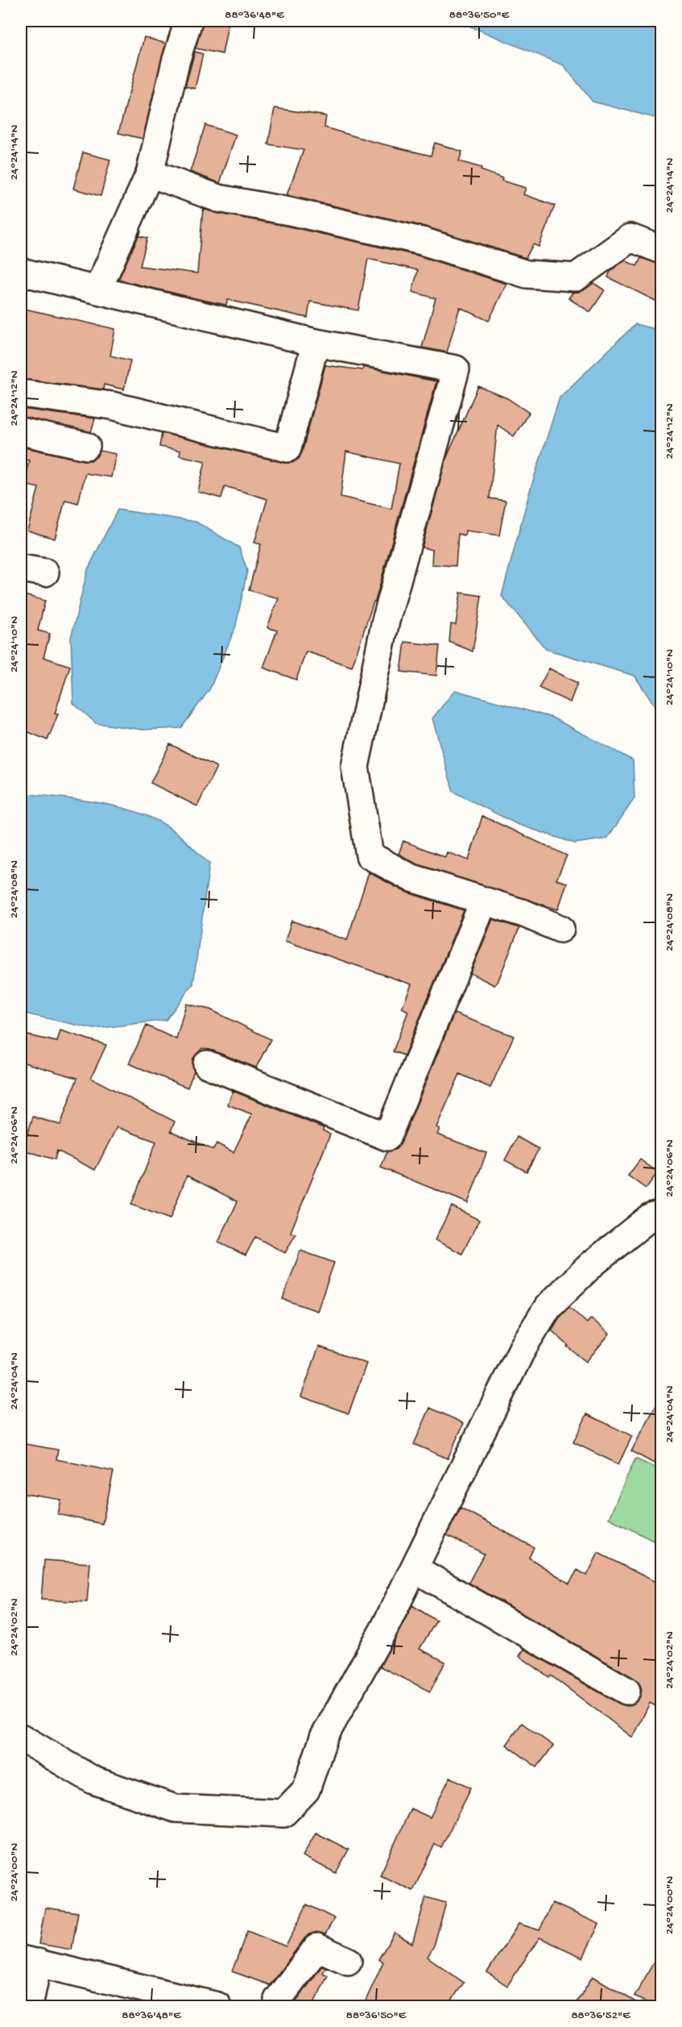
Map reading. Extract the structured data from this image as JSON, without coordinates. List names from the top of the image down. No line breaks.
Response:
{"coordinates":["88°36'48\"E","88°36'50\"E","24°24'14\"N","24°24'12\"N","24°24'10\"N","24°24'08\"N","24°24'06\"N","24°24'04\"N","24°24'02\"N","24°24'00\"N","88°36'52\"E"]}
